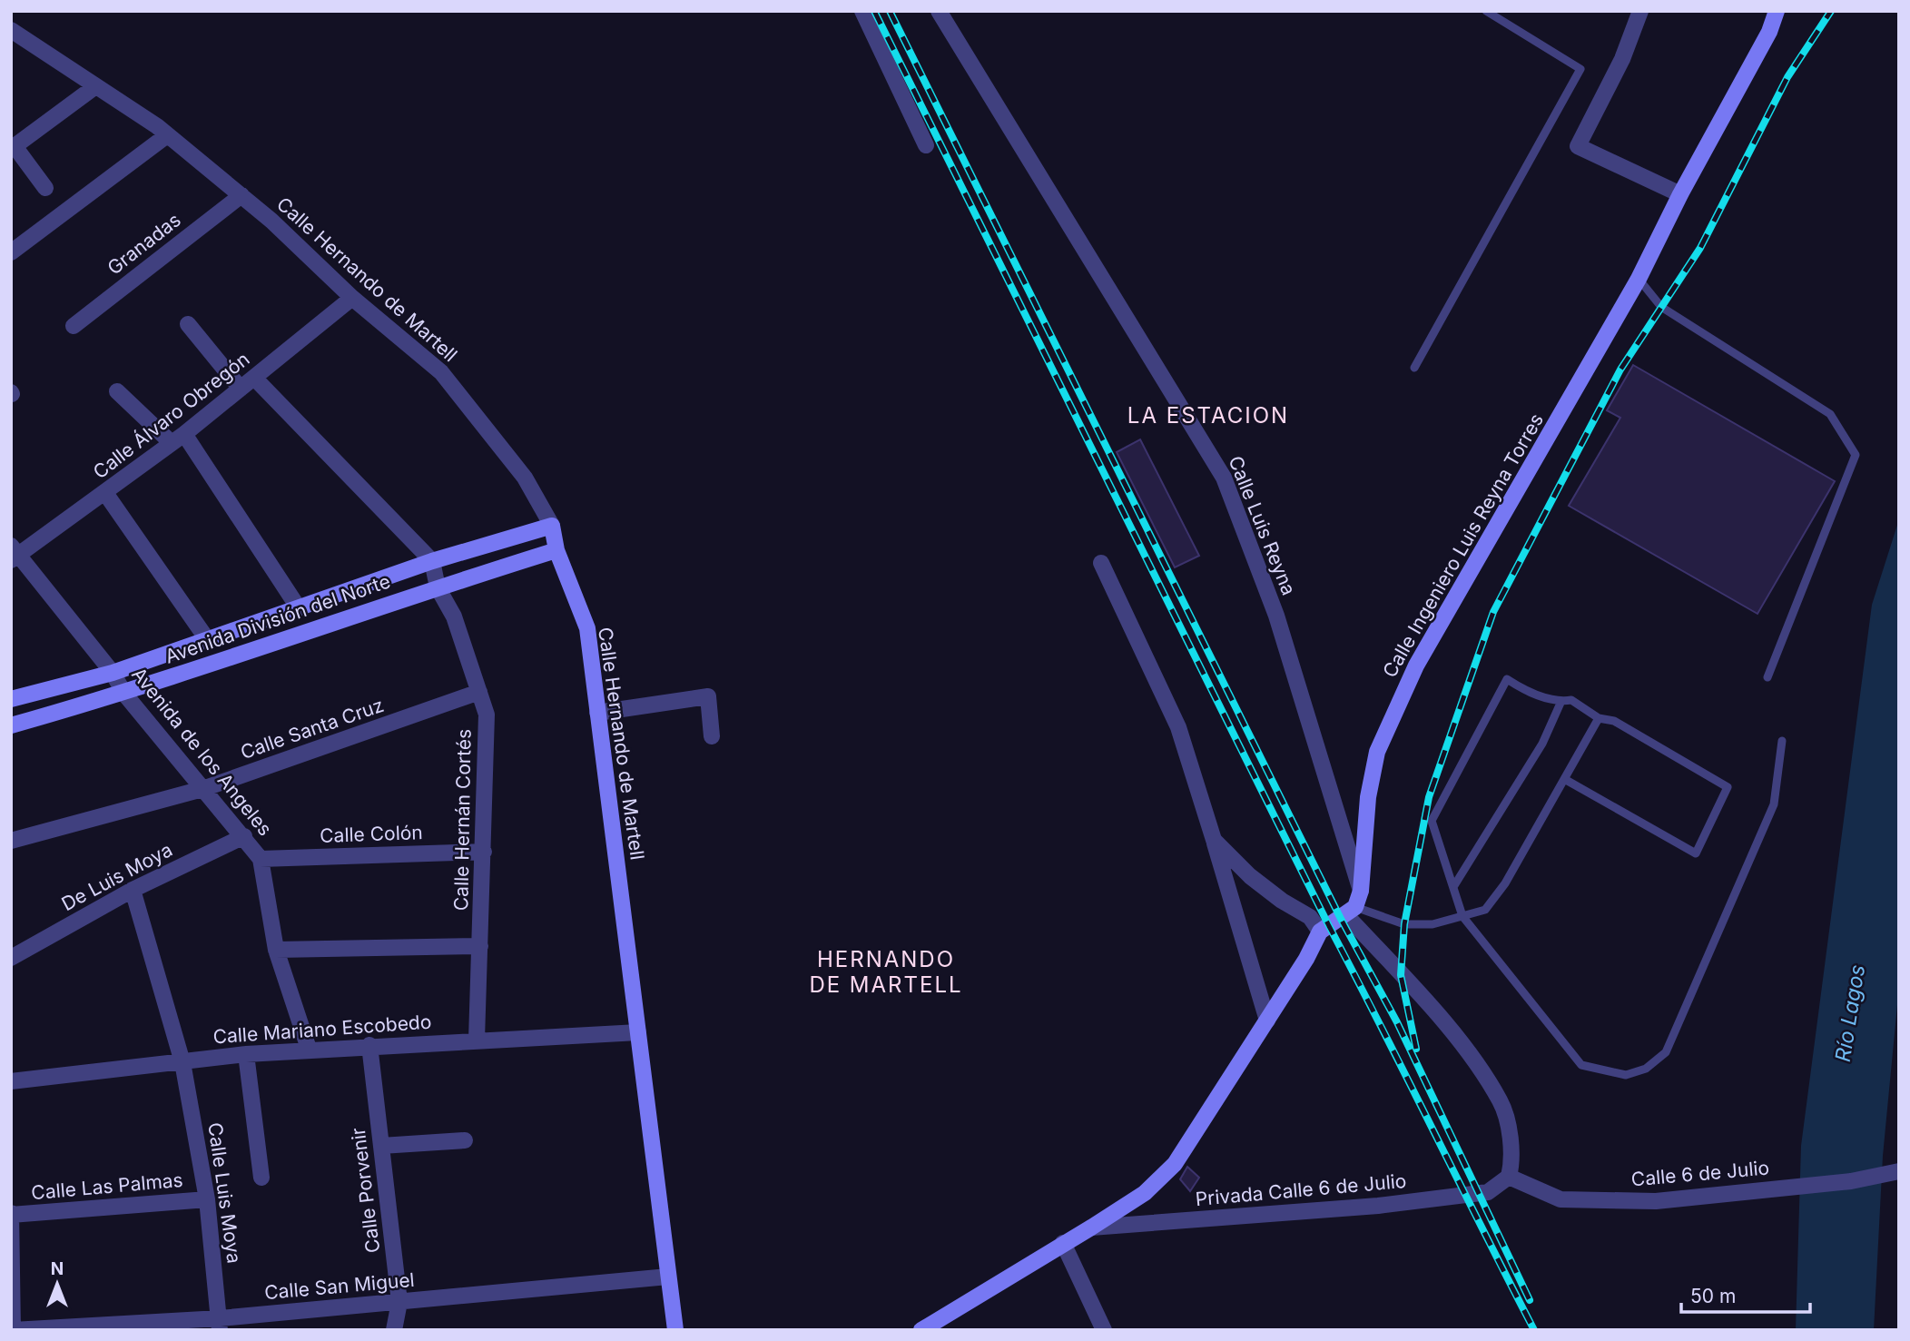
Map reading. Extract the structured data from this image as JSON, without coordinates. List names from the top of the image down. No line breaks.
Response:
{"streets":{"street":["Granadas","Calle Hernando de Martell","Calle Álvaro Obregón","Calle Luis Reyna","Calle Ingeniero Luis Reyna Torres","Avenida División del Norte","Calle Santa Cruz","Avenida de los Angeles","Calle Hernán Cortés","Calle Colón","De Luis Moya","Calle Mariano Escobedo","Calle 6 de Julio","Calle Las Palmas","Calle Porvenir","Privada Calle 6 de Julio","Calle Luis Moya","Calle San Miguel"]},"crossings":[["Granadas","Calle Hernando de Martell"],["Calle Hernando de Martell","Calle Álvaro Obregón"],["Calle Hernando de Martell","Avenida División del Norte"],["Calle Hernando de Martell","Calle Mariano Escobedo"],["Calle Hernando de Martell","Calle San Miguel"],["Calle Álvaro Obregón","Avenida de los Angeles"],["Calle Luis Reyna","Calle Ingeniero Luis Reyna Torres"],["Avenida División del Norte","Avenida de los Angeles"],["Avenida División del Norte","Calle Hernán Cortés"],["Calle Santa Cruz","Avenida de los Angeles"],["Calle Santa Cruz","Calle Hernán Cortés"],["Avenida de los Angeles","Calle Colón"],["Avenida de los Angeles","De Luis Moya"],["Avenida de los Angeles","Calle Mariano Escobedo"],["Calle Hernán Cortés","Calle Colón"],["Calle Hernán Cortés","Calle Mariano Escobedo"],["De Luis Moya","Calle Luis Moya"],["Calle Mariano Escobedo","Calle Porvenir"],["Calle Mariano Escobedo","Calle Luis Moya"],["Calle 6 de Julio","Privada Calle 6 de Julio"],["Calle Las Palmas","Calle Luis Moya"],["Calle Porvenir","Calle San Miguel"],["Calle Luis Moya","Calle San Miguel"]],"districts":["LA ESTACION","HERNANDO DE MARTELL"],"water":["Río Lagos"],"scale_bar":"50 m","north":"top"}
